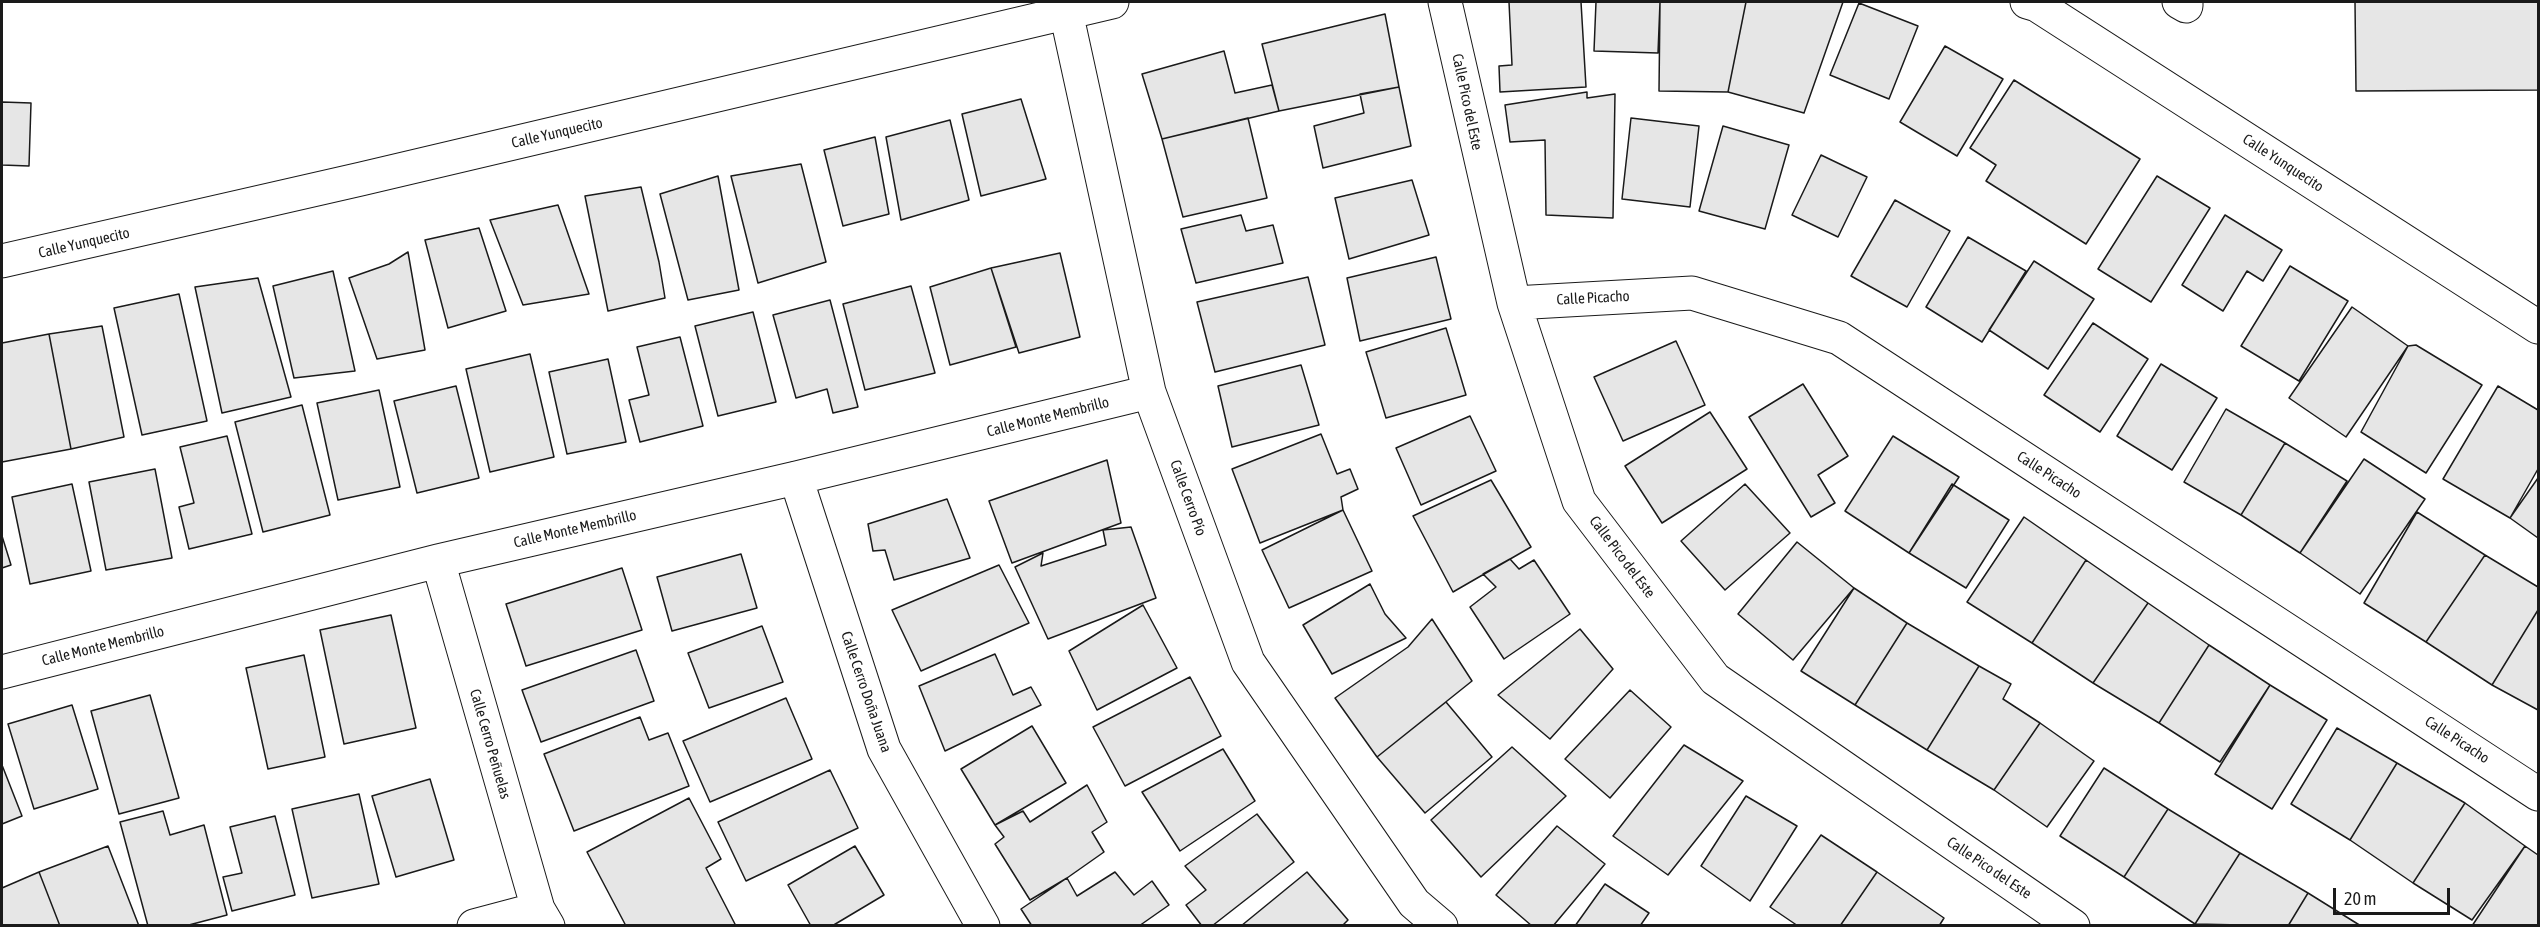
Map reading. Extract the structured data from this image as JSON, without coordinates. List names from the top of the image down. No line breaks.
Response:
{"streets":{"street":["Calle Pico del Este","Calle Yunquecito","Calle Picacho","Calle Monte Membrillo","Calle Cerro Pío","Calle Cerro Doña Juana","Calle Cerro Peñuelas"]},"crossings":[["Calle Pico del Este","Calle Picacho"],["Calle Yunquecito","Calle Cerro Pío"],["Calle Monte Membrillo","Calle Cerro Pío"],["Calle Monte Membrillo","Calle Cerro Doña Juana"],["Calle Monte Membrillo","Calle Cerro Peñuelas"]],"scale_bar":"20 m"}
